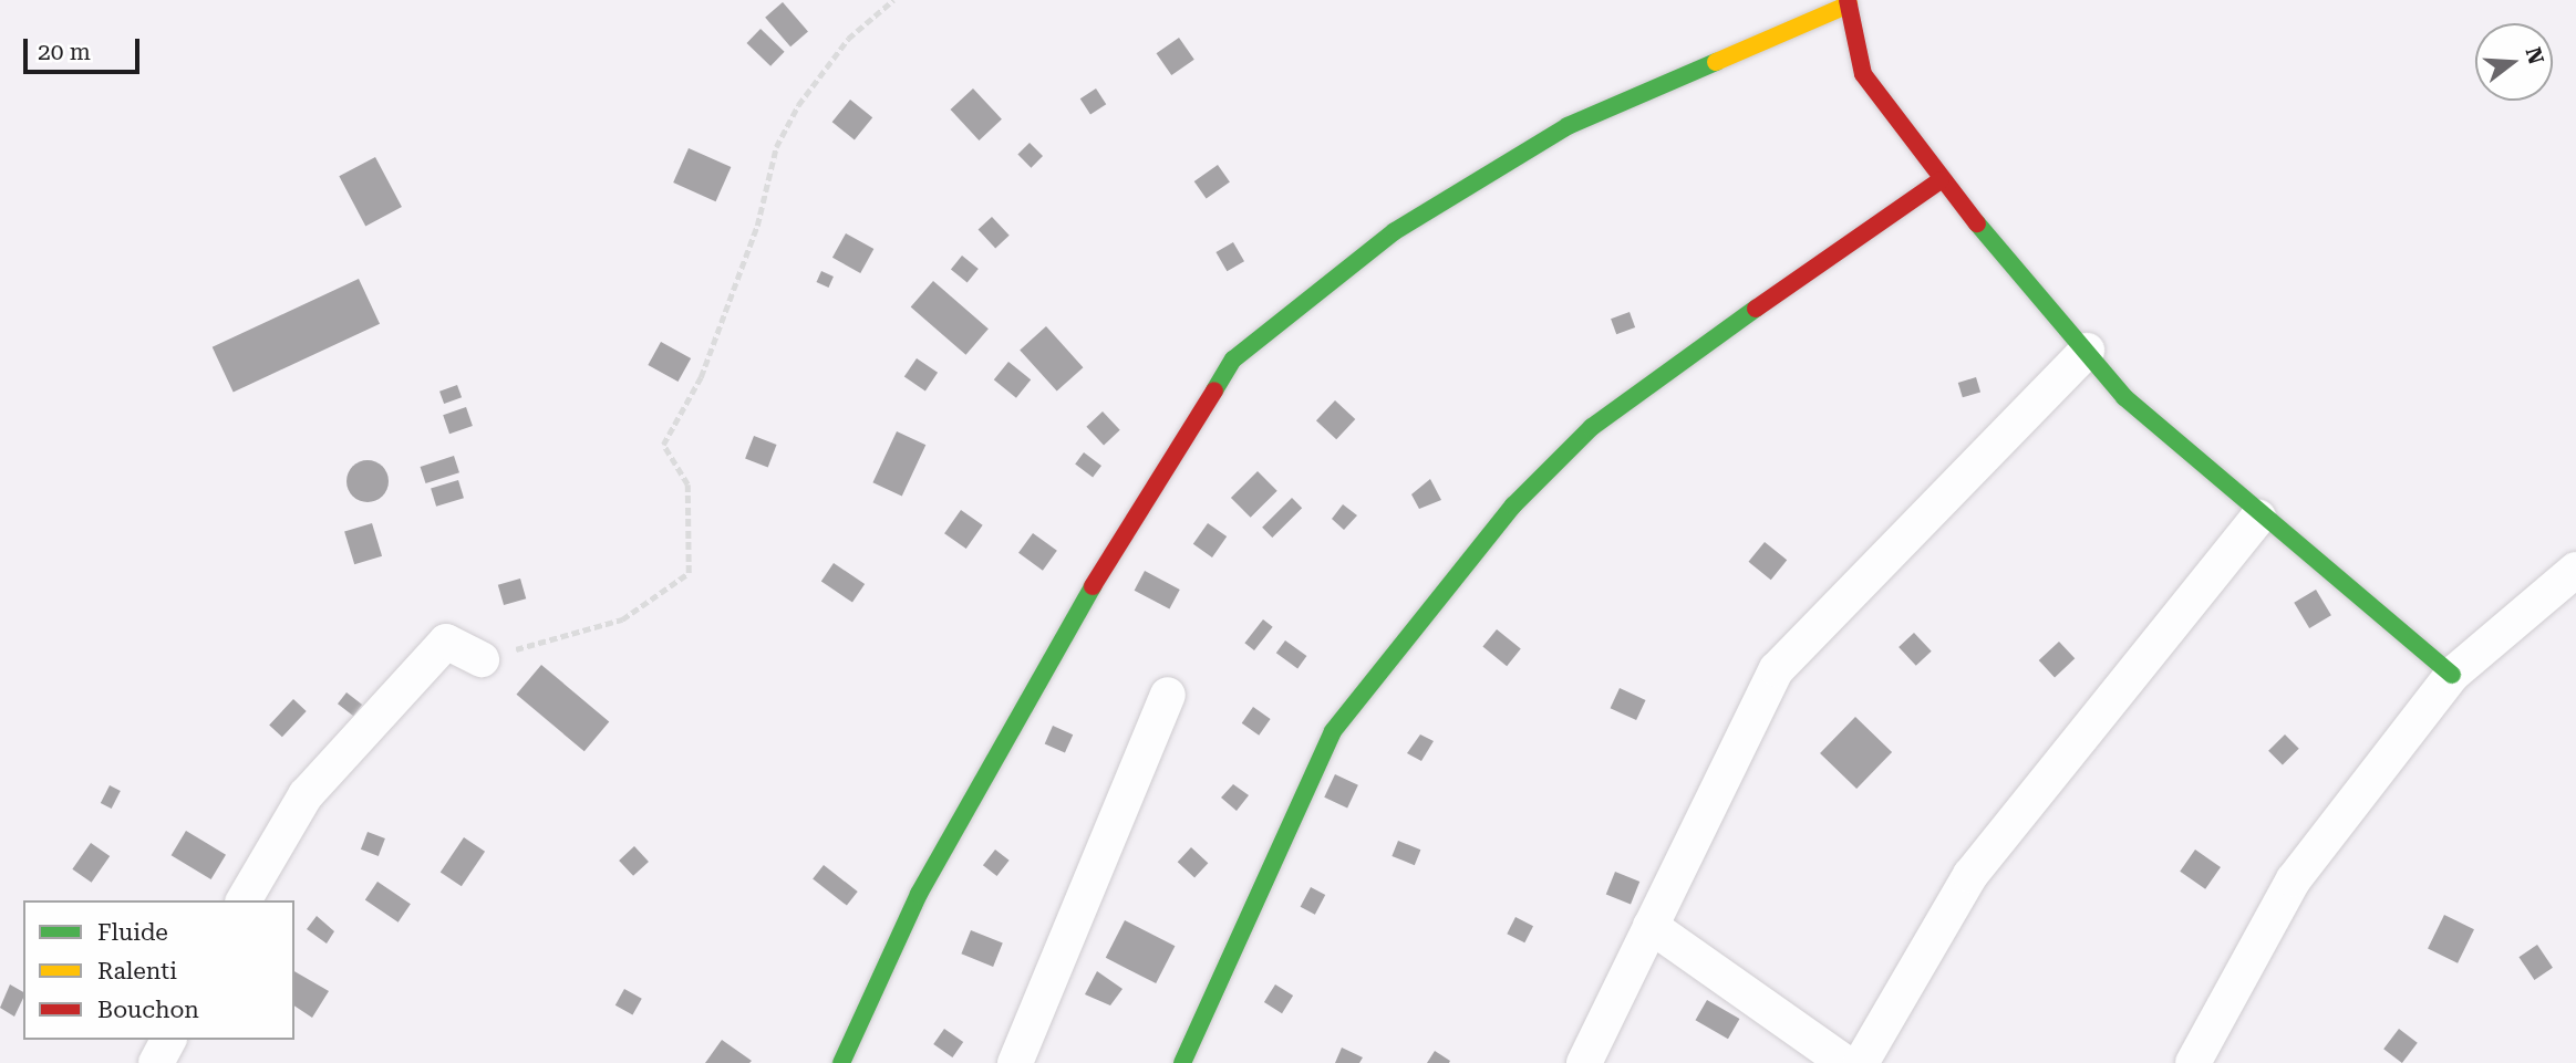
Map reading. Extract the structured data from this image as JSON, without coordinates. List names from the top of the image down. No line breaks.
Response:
{"legend":["Fluide","Ralenti","Bouchon"],"scale_bar":"20 m","north":"right"}
